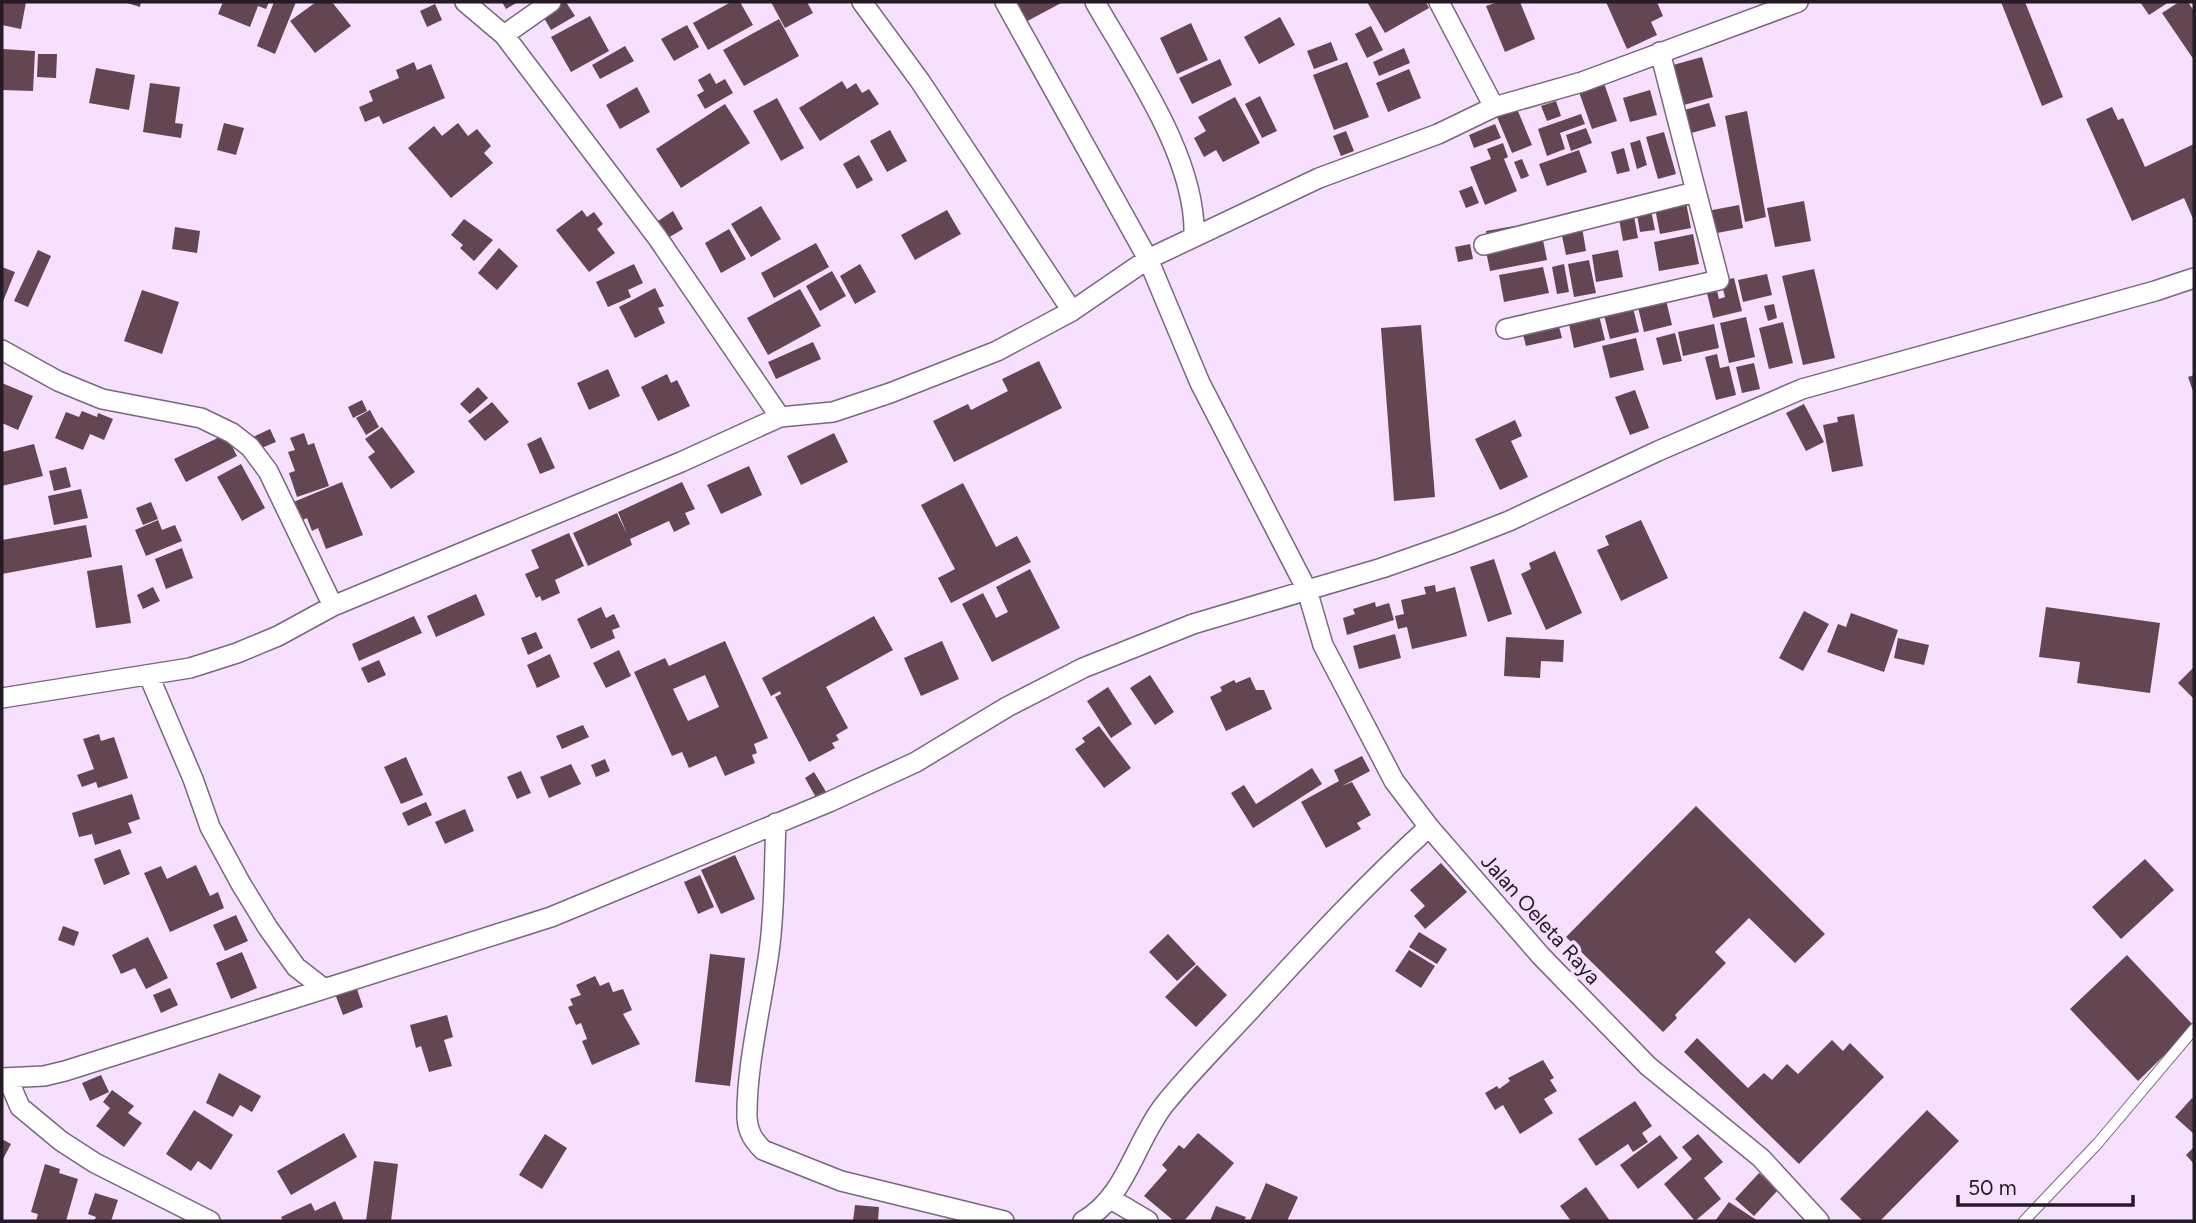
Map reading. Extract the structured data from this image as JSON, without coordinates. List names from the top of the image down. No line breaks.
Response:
{"streets":{"street":["Jalan Oeleta Raya"]},"scale_bar":"50 m"}
